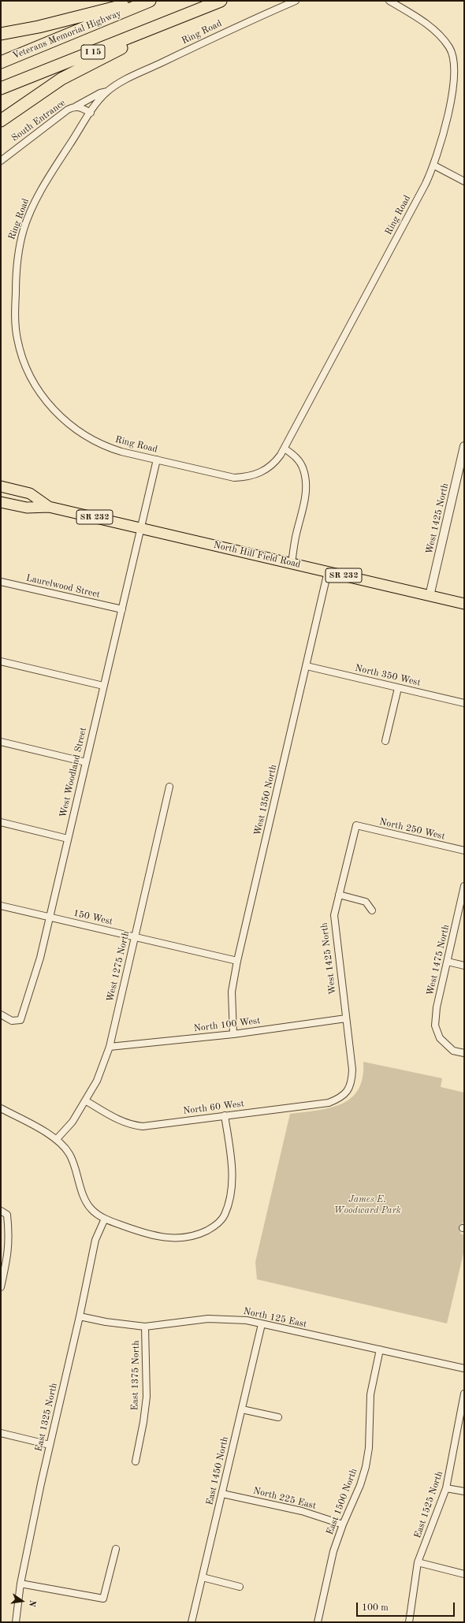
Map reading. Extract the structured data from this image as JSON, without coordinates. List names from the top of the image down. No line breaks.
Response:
{"streets":{"highway":["Veterans Memorial Highway","I 15"],"main road":["SR 232","North Hill Field Road"],"street":["Ring Road","South Entrance","West 1425 North","Laurelwood Street","North 350 West","West Woodland Street","West 1350 North","North 250 West","150 West","West 1475 North","West 1275 North","North 100 West","North 60 West","North 125 East","East 1375 North","East 1325 North","East 1450 North","North 225 East","East 1500 North","East 1525 North"]},"crossings":[["Ring Road","South Entrance"],["Ring Road","West Woodland Street"],["SR 232","North Hill Field Road"],["West 1425 North","North Hill Field Road"],["West 1425 North","North 250 West"],["West 1425 North","North 100 West"],["West 1425 North","North 60 West"],["North Hill Field Road","West Woodland Street"],["North Hill Field Road","West 1350 North"],["Laurelwood Street","West Woodland Street"],["North 350 West","West 1350 North"],["West Woodland Street","150 West"],["West 1350 North","150 West"],["West 1350 North","North 100 West"],["150 West","West 1275 North"],["West 1275 North","North 100 West"],["West 1275 North","North 60 West"],["North 125 East","East 1375 North"],["North 125 East","East 1325 North"],["North 125 East","East 1450 North"],["North 125 East","East 1500 North"],["East 1450 North","North 225 East"],["North 225 East","East 1500 North"]],"parks":["James E. Woodward Park"],"scale_bar":"100 m","north":"right"}
